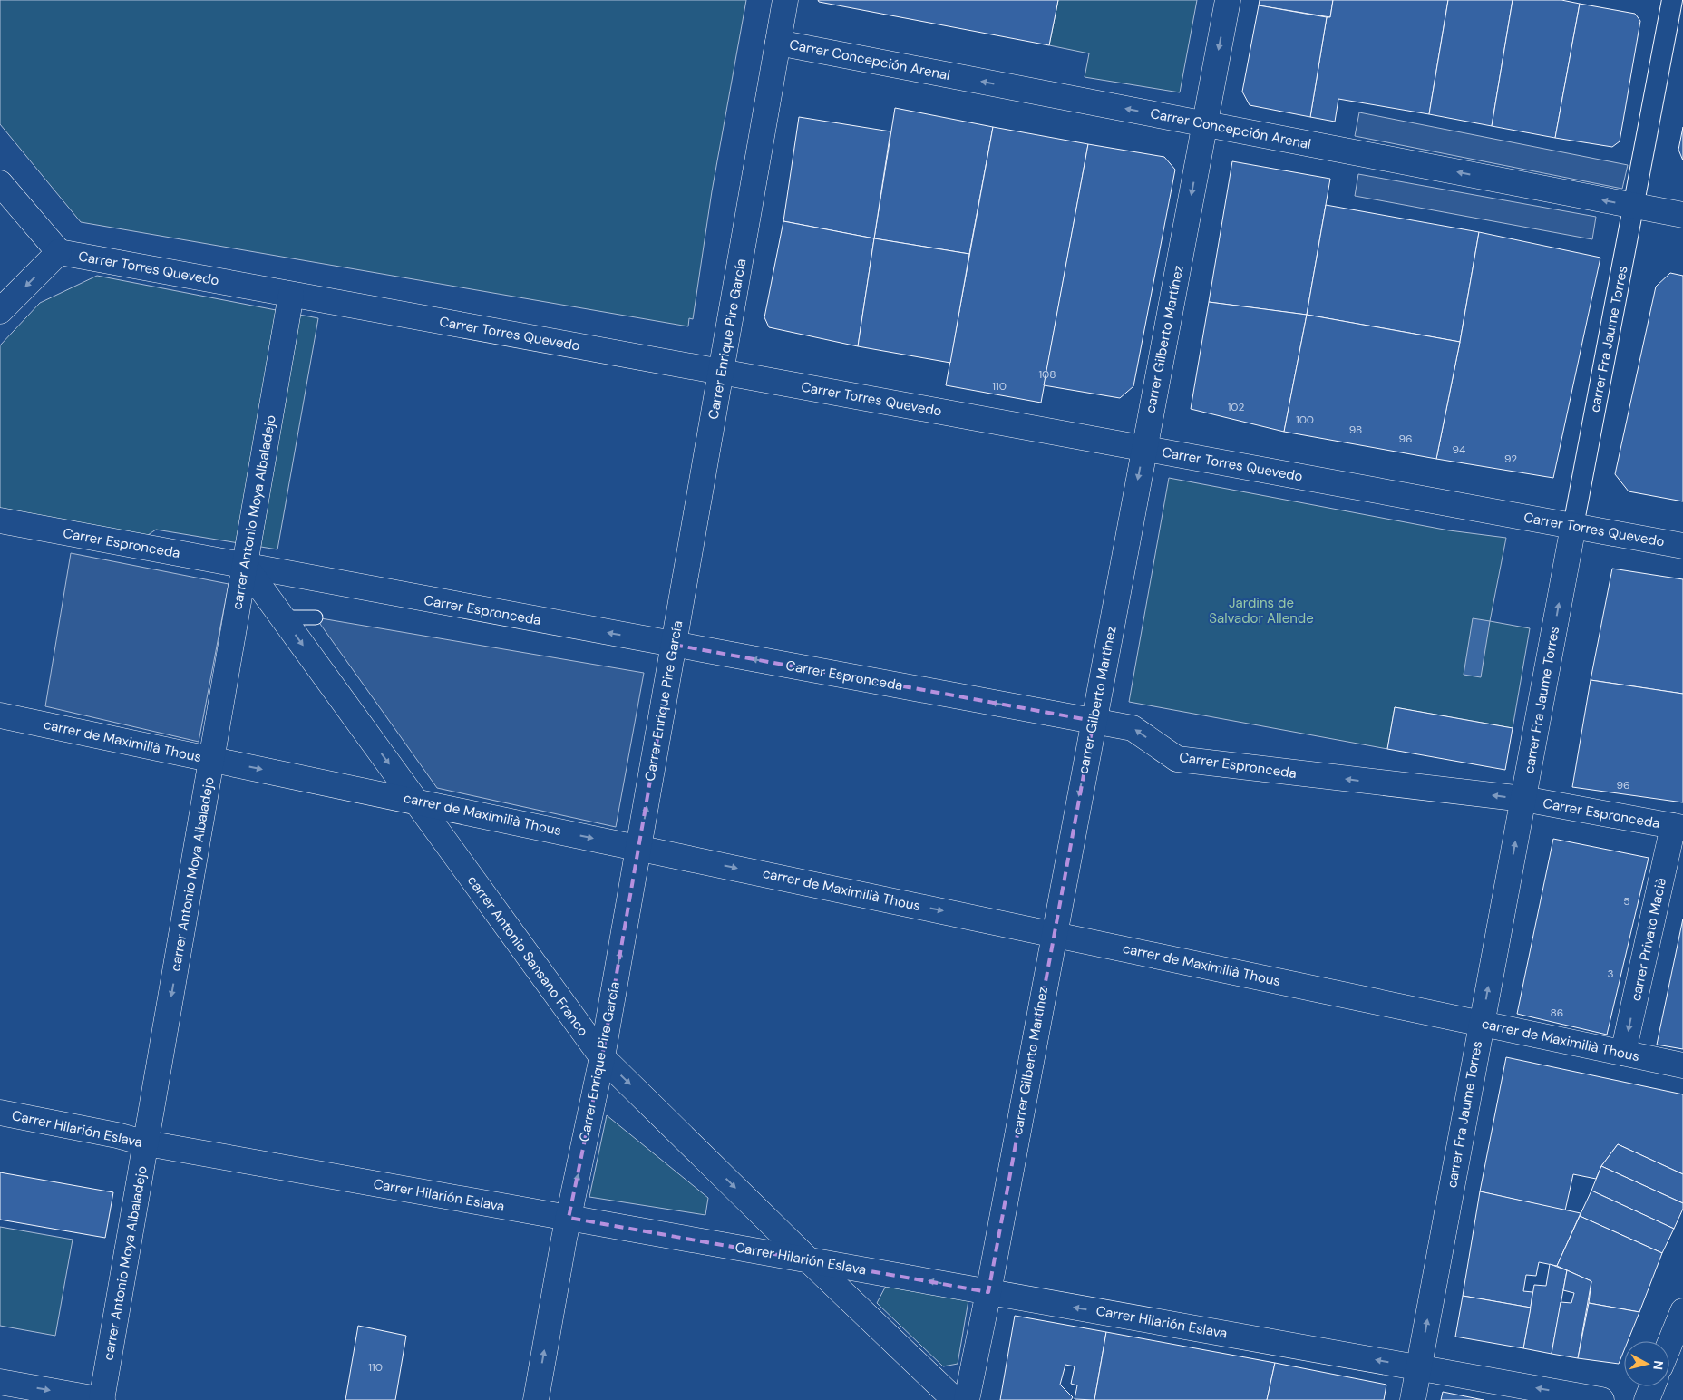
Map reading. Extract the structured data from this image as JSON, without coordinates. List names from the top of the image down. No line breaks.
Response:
{"streets":{"street":["Carrer Concepción Arenal","Carrer Torres Quevedo","Carrer Enrique Pire García","carrer Gilberto Martínez","carrer Fra Jaume Torres","carrer Antonio Moya Albaladejo","Carrer Espronceda","carrer de Maximilià Thous","carrer Privato Macià","carrer Antonio Sansano Franco","Carrer Hilarión Eslava"]},"crossings":[["Carrer Concepción Arenal","Carrer Enrique Pire García"],["Carrer Concepción Arenal","carrer Gilberto Martínez"],["Carrer Concepción Arenal","carrer Fra Jaume Torres"],["Carrer Torres Quevedo","Carrer Enrique Pire García"],["Carrer Torres Quevedo","carrer Gilberto Martínez"],["Carrer Torres Quevedo","carrer Fra Jaume Torres"],["Carrer Torres Quevedo","carrer Antonio Moya Albaladejo"],["Carrer Enrique Pire García","Carrer Espronceda"],["Carrer Enrique Pire García","carrer de Maximilià Thous"],["Carrer Enrique Pire García","carrer Antonio Sansano Franco"],["Carrer Enrique Pire García","Carrer Hilarión Eslava"],["carrer Gilberto Martínez","Carrer Espronceda"],["carrer Gilberto Martínez","carrer de Maximilià Thous"],["carrer Gilberto Martínez","Carrer Hilarión Eslava"],["carrer Fra Jaume Torres","Carrer Espronceda"],["carrer Fra Jaume Torres","carrer de Maximilià Thous"],["carrer Fra Jaume Torres","Carrer Hilarión Eslava"],["carrer Antonio Moya Albaladejo","Carrer Espronceda"],["carrer Antonio Moya Albaladejo","carrer de Maximilià Thous"],["carrer Antonio Moya Albaladejo","carrer Antonio Sansano Franco"],["carrer Antonio Moya Albaladejo","Carrer Hilarión Eslava"],["Carrer Espronceda","carrer Privato Macià"],["Carrer Espronceda","carrer Antonio Sansano Franco"],["carrer de Maximilià Thous","carrer Privato Macià"],["carrer de Maximilià Thous","carrer Antonio Sansano Franco"],["carrer Antonio Sansano Franco","Carrer Hilarión Eslava"]],"one_way":["Carrer Concepción Arenal","Carrer Enrique Pire García","carrer Gilberto Martínez","carrer Fra Jaume Torres","Carrer Espronceda","carrer de Maximilià Thous","carrer Privato Macià","carrer Antonio Sansano Franco","Carrer Hilarión Eslava"],"parks":["Jardins de Salvador Allende"],"house_numbers":["108","110","102","100","98","96","94","92","96","5","3","86","110"],"north":"right"}
